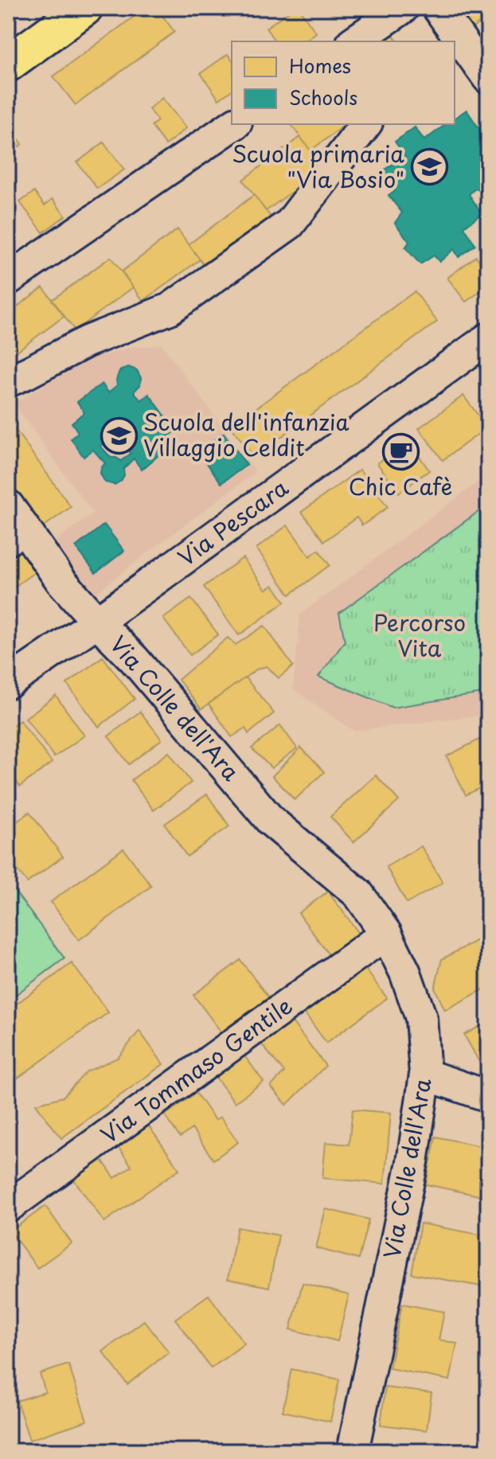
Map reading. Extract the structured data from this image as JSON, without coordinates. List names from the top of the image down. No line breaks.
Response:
{"streets":{"street":["Via Pescara","Via Colle dell'Ara","Via Tommaso Gentile"]},"crossings":[["Via Pescara","Via Colle dell'Ara"],["Via Colle dell'Ara","Via Tommaso Gentile"]],"parks":["Percorso Vita"],"places":{"school or university":["Scuola primaria \"Via Bosio\"","Scuola dell'infanzia Villaggio Celdit"],"cafe":["Chic Cafè"]},"legend":["Homes","Schools"]}
